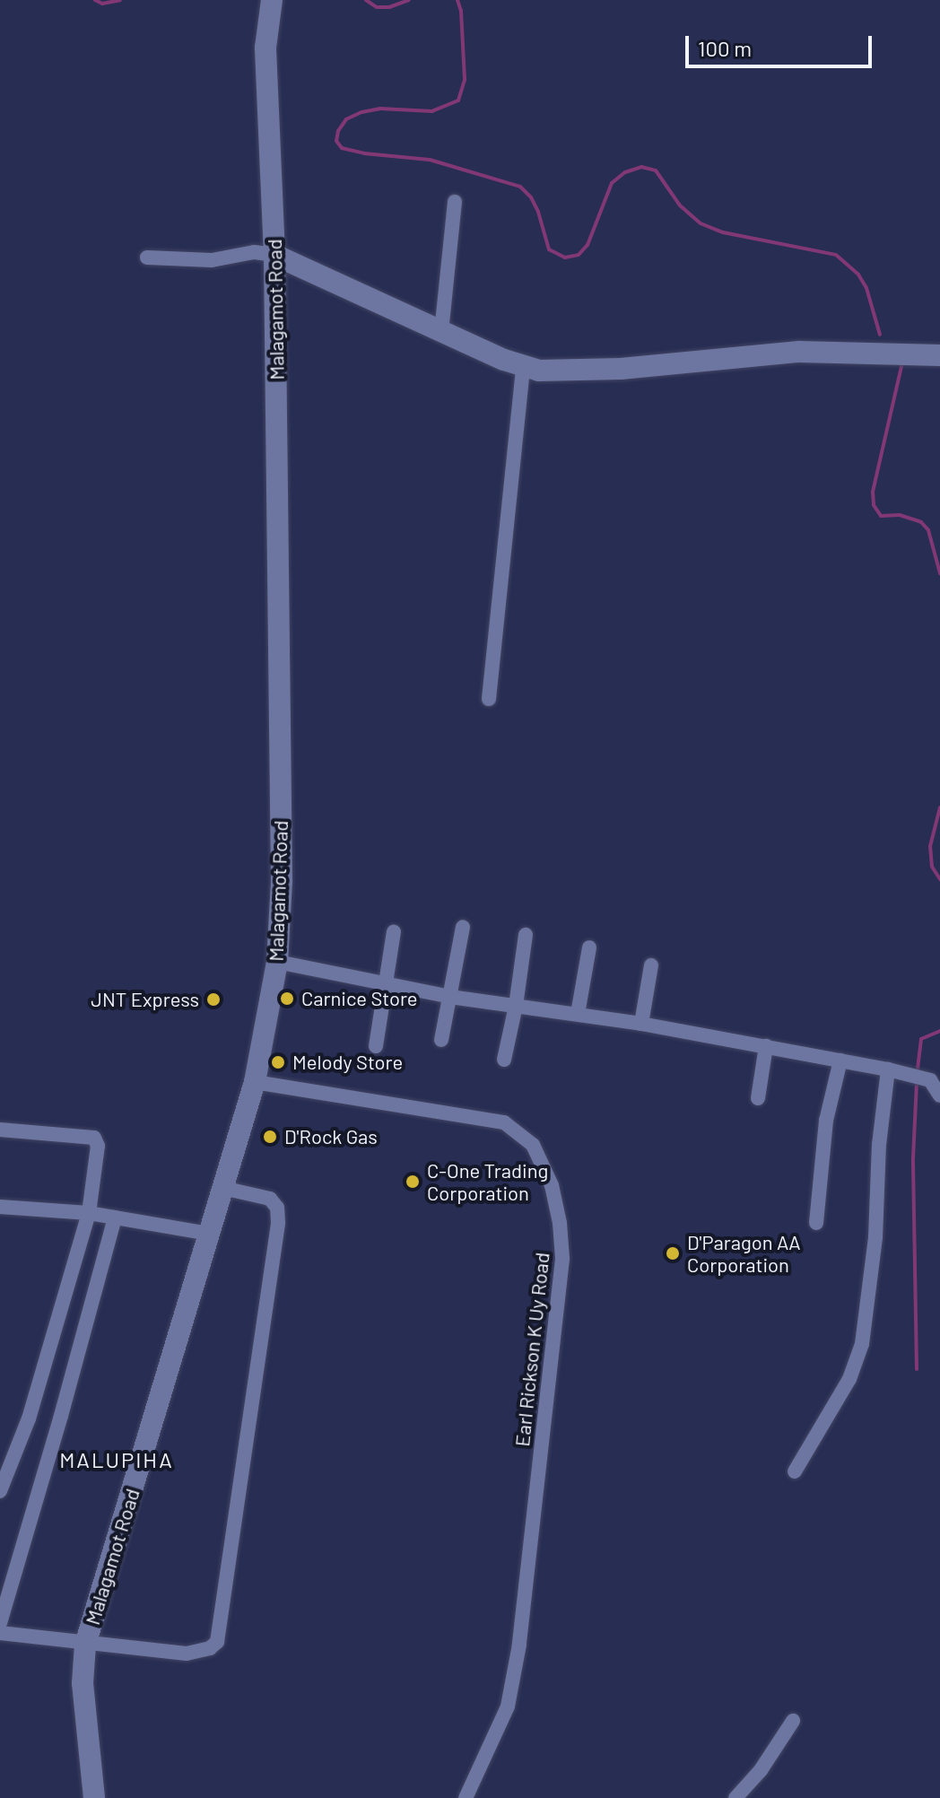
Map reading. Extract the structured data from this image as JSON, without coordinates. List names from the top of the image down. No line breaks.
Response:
{"streets":{"street":["Malagamot Road","Earl Rickson K Uy Road"]},"crossings":[["Malagamot Road","Earl Rickson K Uy Road"]],"districts":["MALUPIHA"],"places":["Carnice Store","JNT Express","Melody Store","D'Rock Gas","C-One Trading Corporation","D'Paragon AA Corporation"],"scale_bar":"100 m"}
